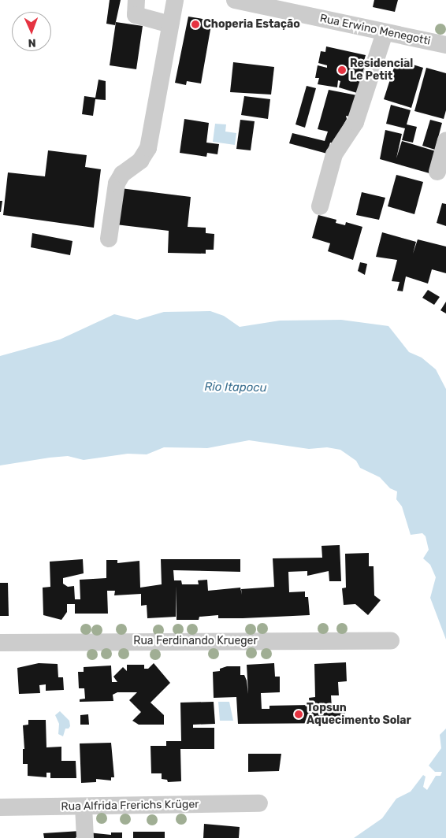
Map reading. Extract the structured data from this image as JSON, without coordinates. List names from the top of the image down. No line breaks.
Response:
{"streets":{"street":["Rua Erwino Menegotti","Rua Ferdinando Krueger","Rua Alfrida Frerichs Krüger"]},"water":["Rio Itapocu"],"places":["Choperia Estação","Residencial Le Petit","Topsun Aquecimento Solar"],"north":"bottom"}
